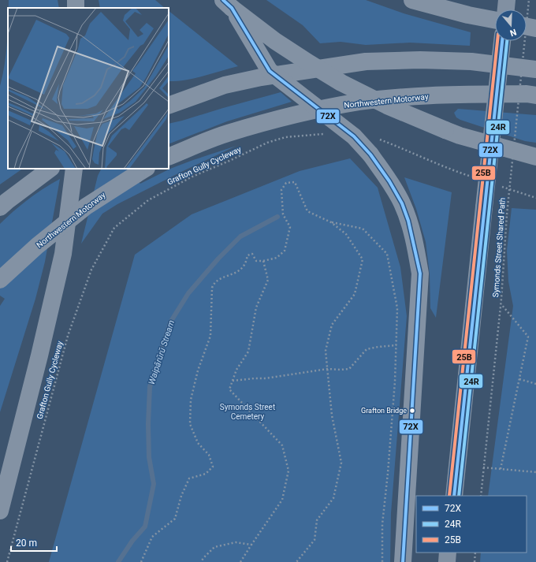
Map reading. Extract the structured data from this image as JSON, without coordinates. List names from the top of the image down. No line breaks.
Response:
{"streets":{"highway":["Northwestern Motorway"],"path":["Grafton Gully Cycleway","Symonds Street Shared Path"]},"water":["Waipārūrū Stream"],"parks":["Symonds Street Cemetery"],"places":["Grafton Bridge"],"lines":["transit line 72X","transit line 24R","transit line 25B"],"legend":["72X","24R","25B"],"scale_bar":"20 m","north":"bottom"}
